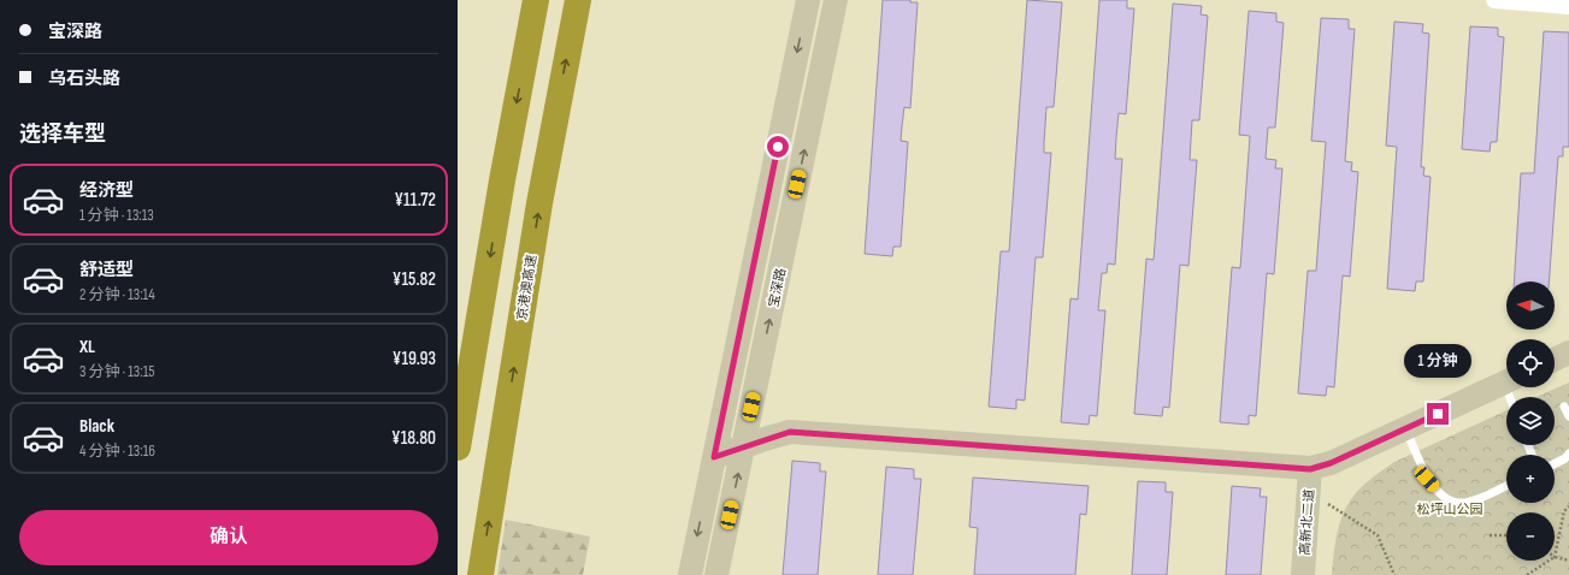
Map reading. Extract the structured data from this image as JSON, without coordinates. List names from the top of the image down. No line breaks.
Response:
{"streets":{"highway":["京港澳高速"],"street":["宝深路","高新北二道"]},"parks":["松坪山公园"],"north":"left","page":{"banner":["宝深路","乌石头路"],"heading":"选择车型","list":[{"name":"经济型","note":"1 分钟 · 13:13","value":"¥11.72"},{"name":"舒适型","note":"2 分钟 · 13:14","value":"¥15.82"},{"name":"XL","note":"3 分钟 · 13:15","value":"¥19.93"},{"name":"Black","note":"4 分钟 · 13:16","value":"¥18.80"}],"map_buttons":["+","−"],"bubble":"1 分钟","buttons":"确认"}}
